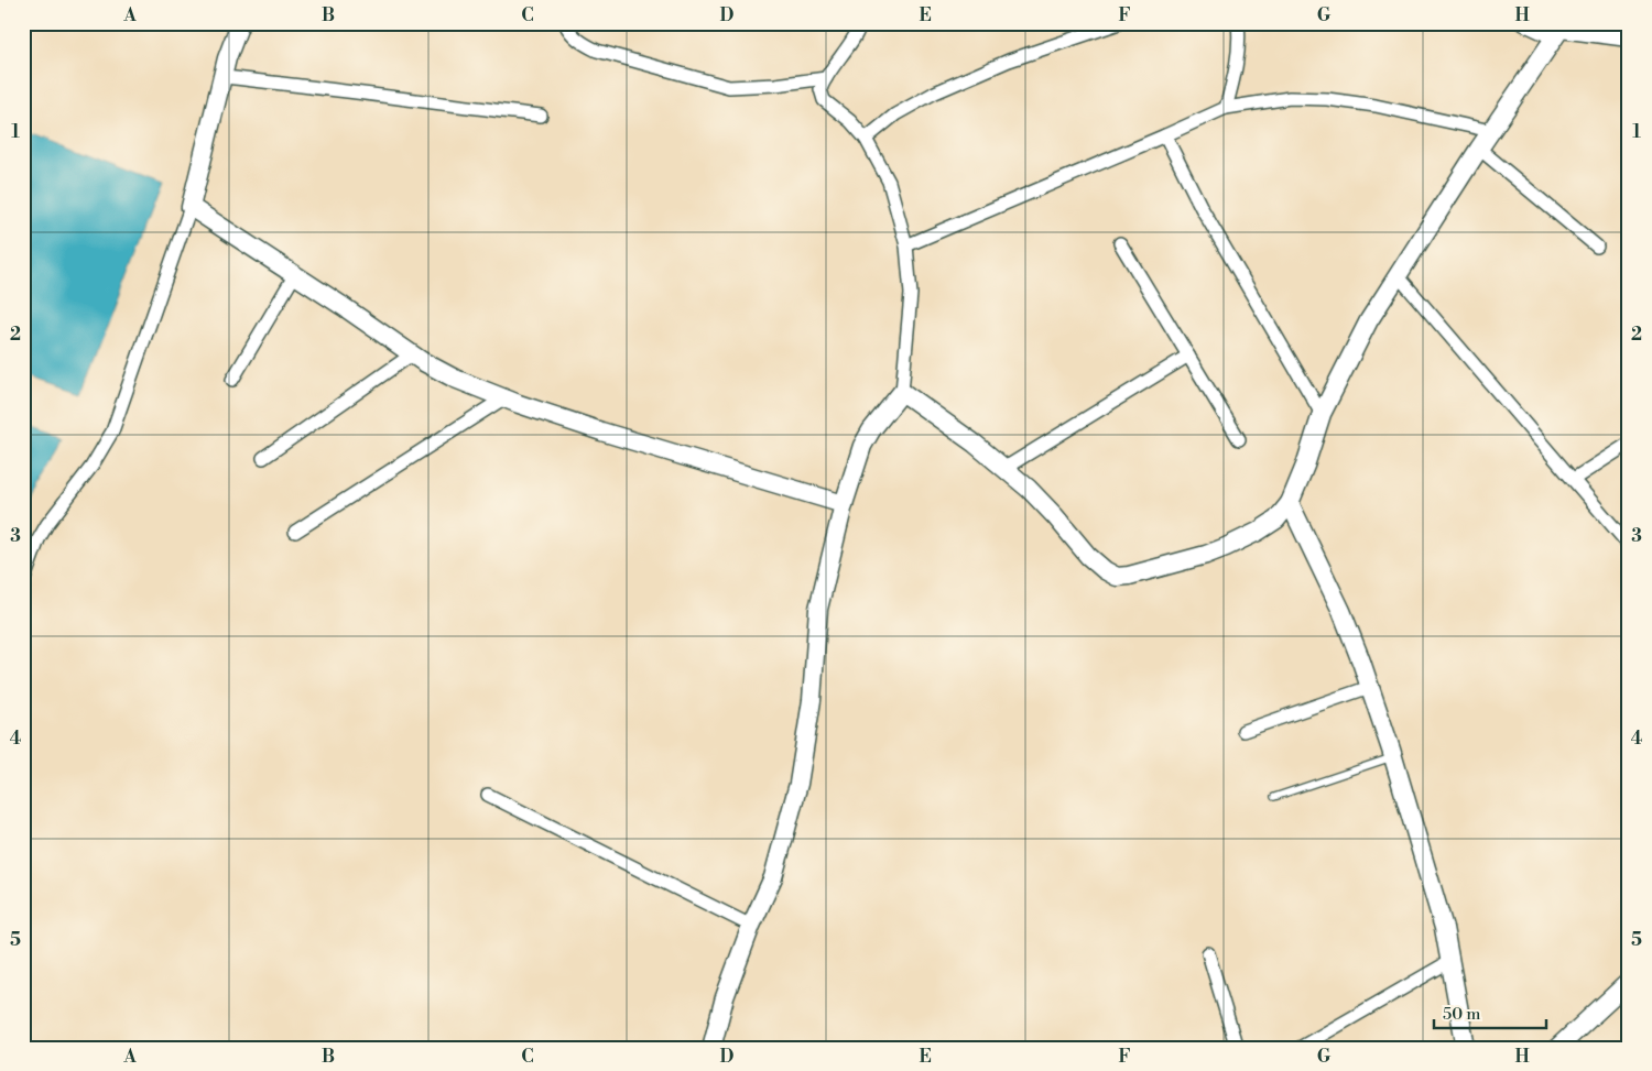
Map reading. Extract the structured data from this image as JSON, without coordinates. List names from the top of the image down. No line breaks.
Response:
{"scale_bar":"50 m","grid":{"columns":["A","B","C","D","E","F","G","H"],"rows":["1","2","3","4","5"]}}
